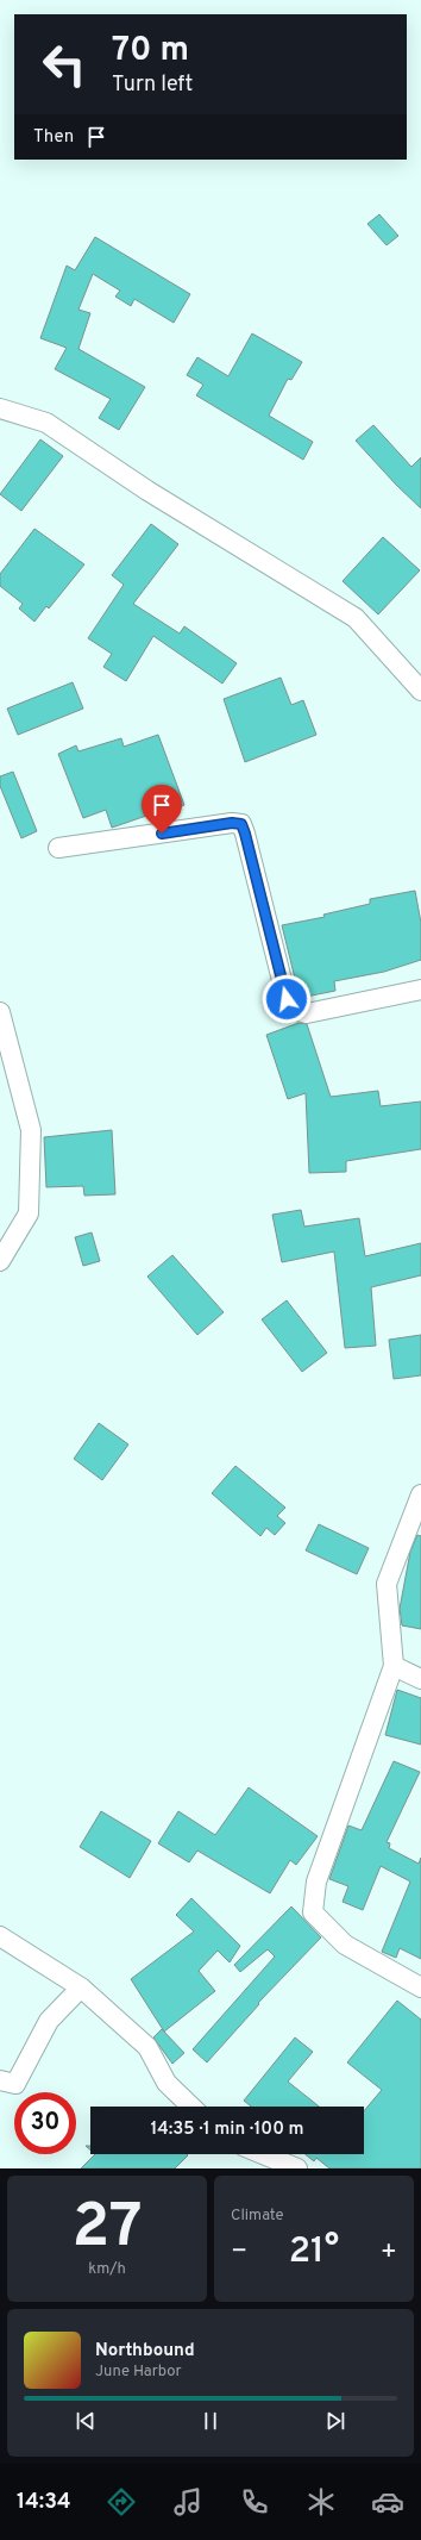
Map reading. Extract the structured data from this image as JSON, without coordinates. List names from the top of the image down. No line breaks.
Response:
{"page":{"turn":["70 m","Turn left"],"then":"Then","limit":"30","trip":"14:35 · 1 min · 100 m","tile":[["27","km/h"],"Climate"],"heat":["−","21°","+"],"song":["Northbound","June Harbor"],"tabs":"14:34"}}
